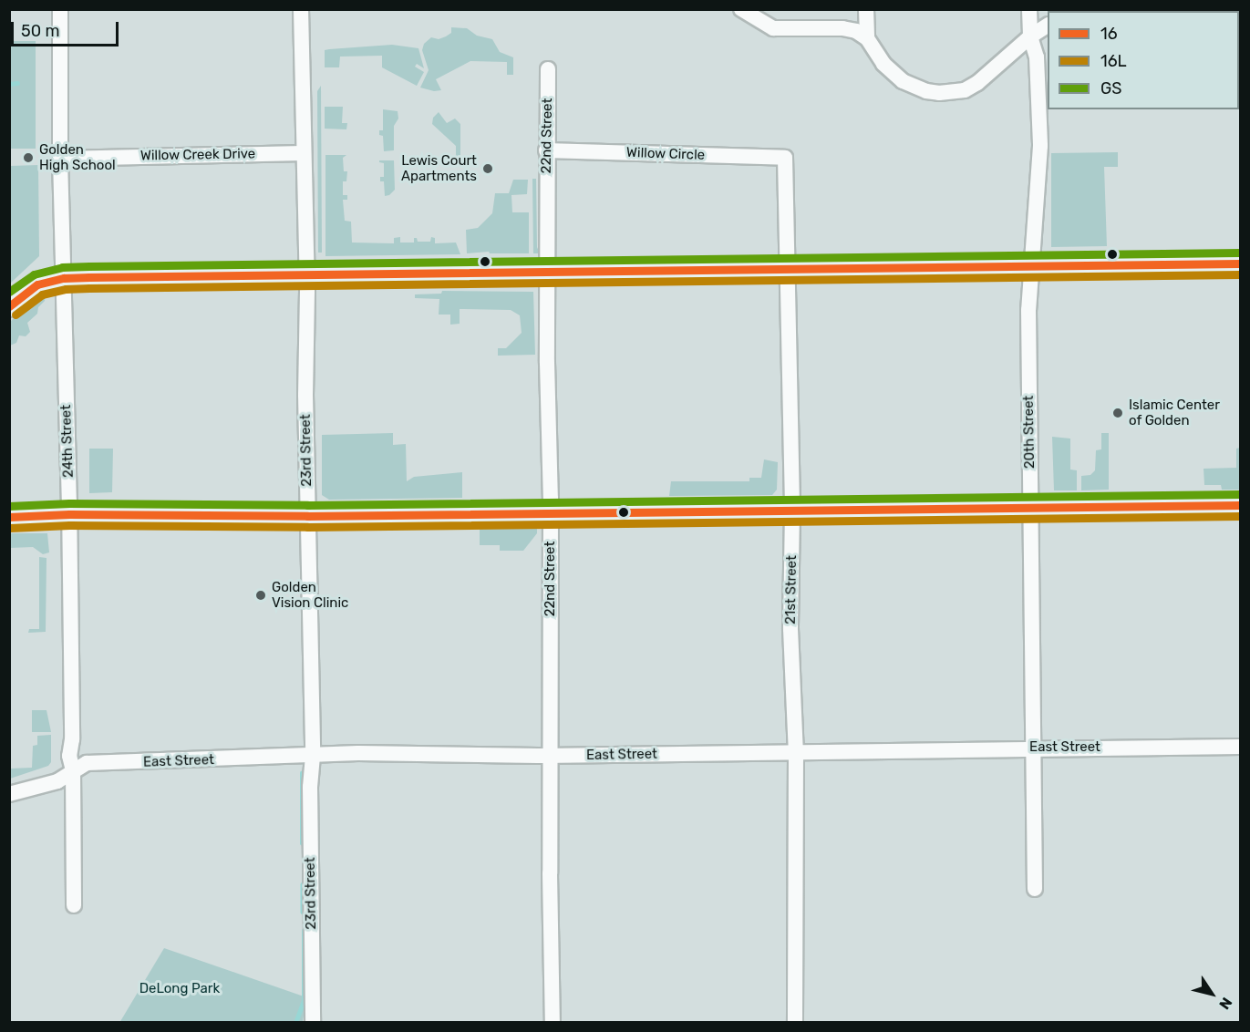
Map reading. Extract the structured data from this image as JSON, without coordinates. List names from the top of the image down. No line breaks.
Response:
{"streets":{"street":["22nd Street","Willow Circle","Willow Creek Drive","20th Street","24th Street","23rd Street","21st Street","East Street"]},"crossings":[["22nd Street","Willow Circle"],["22nd Street","East Street"],["Willow Circle","21st Street"],["Willow Creek Drive","24th Street"],["Willow Creek Drive","23rd Street"],["20th Street","East Street"],["24th Street","East Street"],["23rd Street","East Street"],["21st Street","East Street"]],"parks":["DeLong Park"],"places":["Golden High School","Lewis Court Apartments","Islamic Center of Golden","Golden Vision Clinic"],"lines":["transit line GS","transit line 16","transit line 16L"],"legend":["16","16L","GS"],"scale_bar":"50 m","north":"bottom right"}
